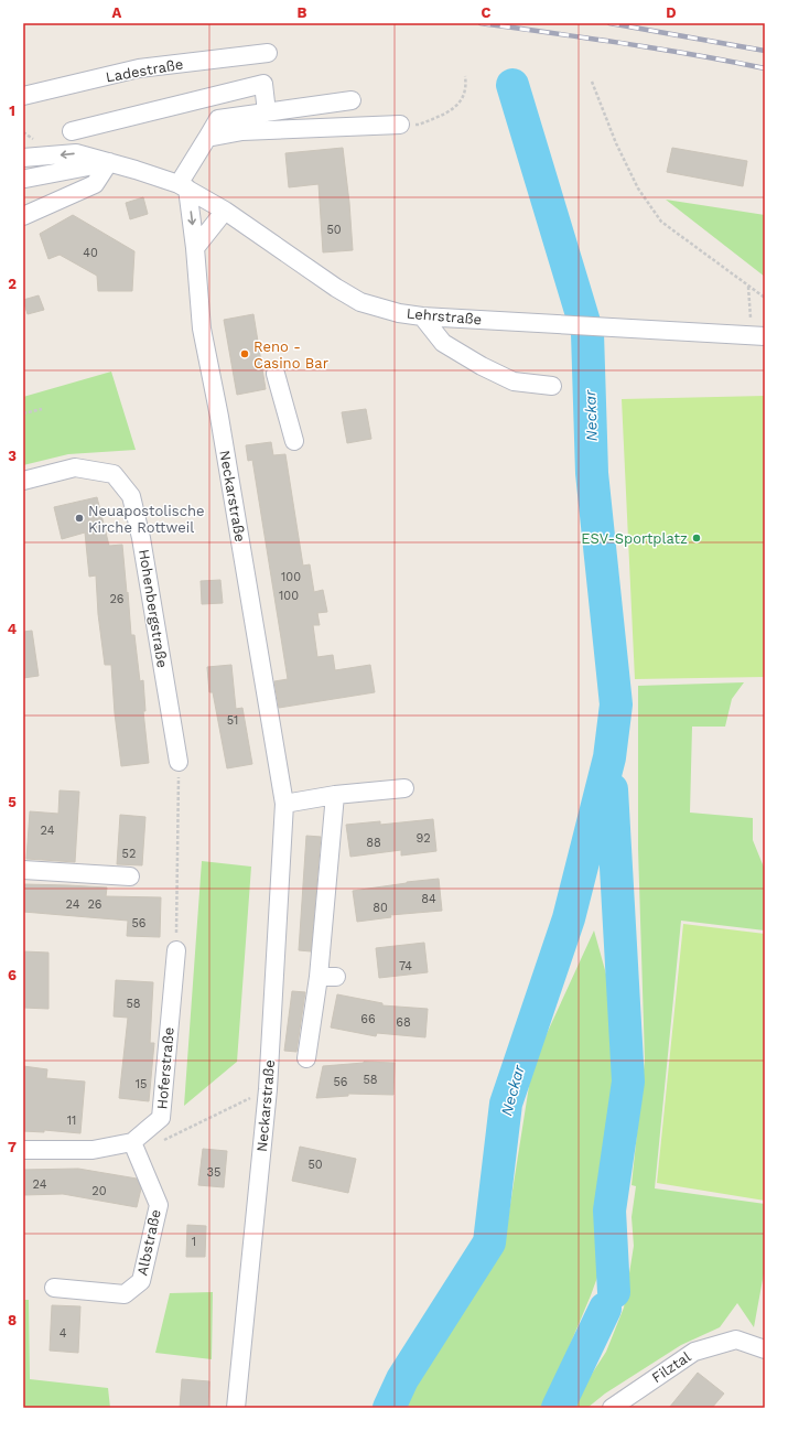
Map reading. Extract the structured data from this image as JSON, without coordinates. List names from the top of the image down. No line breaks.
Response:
{"streets":{"street":["Ladestraße","Lehrstraße","Neckarstraße","Hohenbergstraße","Hoferstraße","Albstraße","Filztal"]},"crossings":[["Lehrstraße","Neckarstraße"],["Hoferstraße","Albstraße"]],"water":["Neckar"],"places":["Reno - Casino Bar","Neuapostolische Kirche Rottweil","ESV-Sportplatz"],"house_numbers":["50","40","100","100","26","51","24","92","88","52","84","24","26","80","56","74","58","66","68","58","56","15","11","50","35","24","20","1","4"],"grid":{"columns":["A","B","C","D"],"rows":["1","2","3","4","5","6","7","8"]}}
